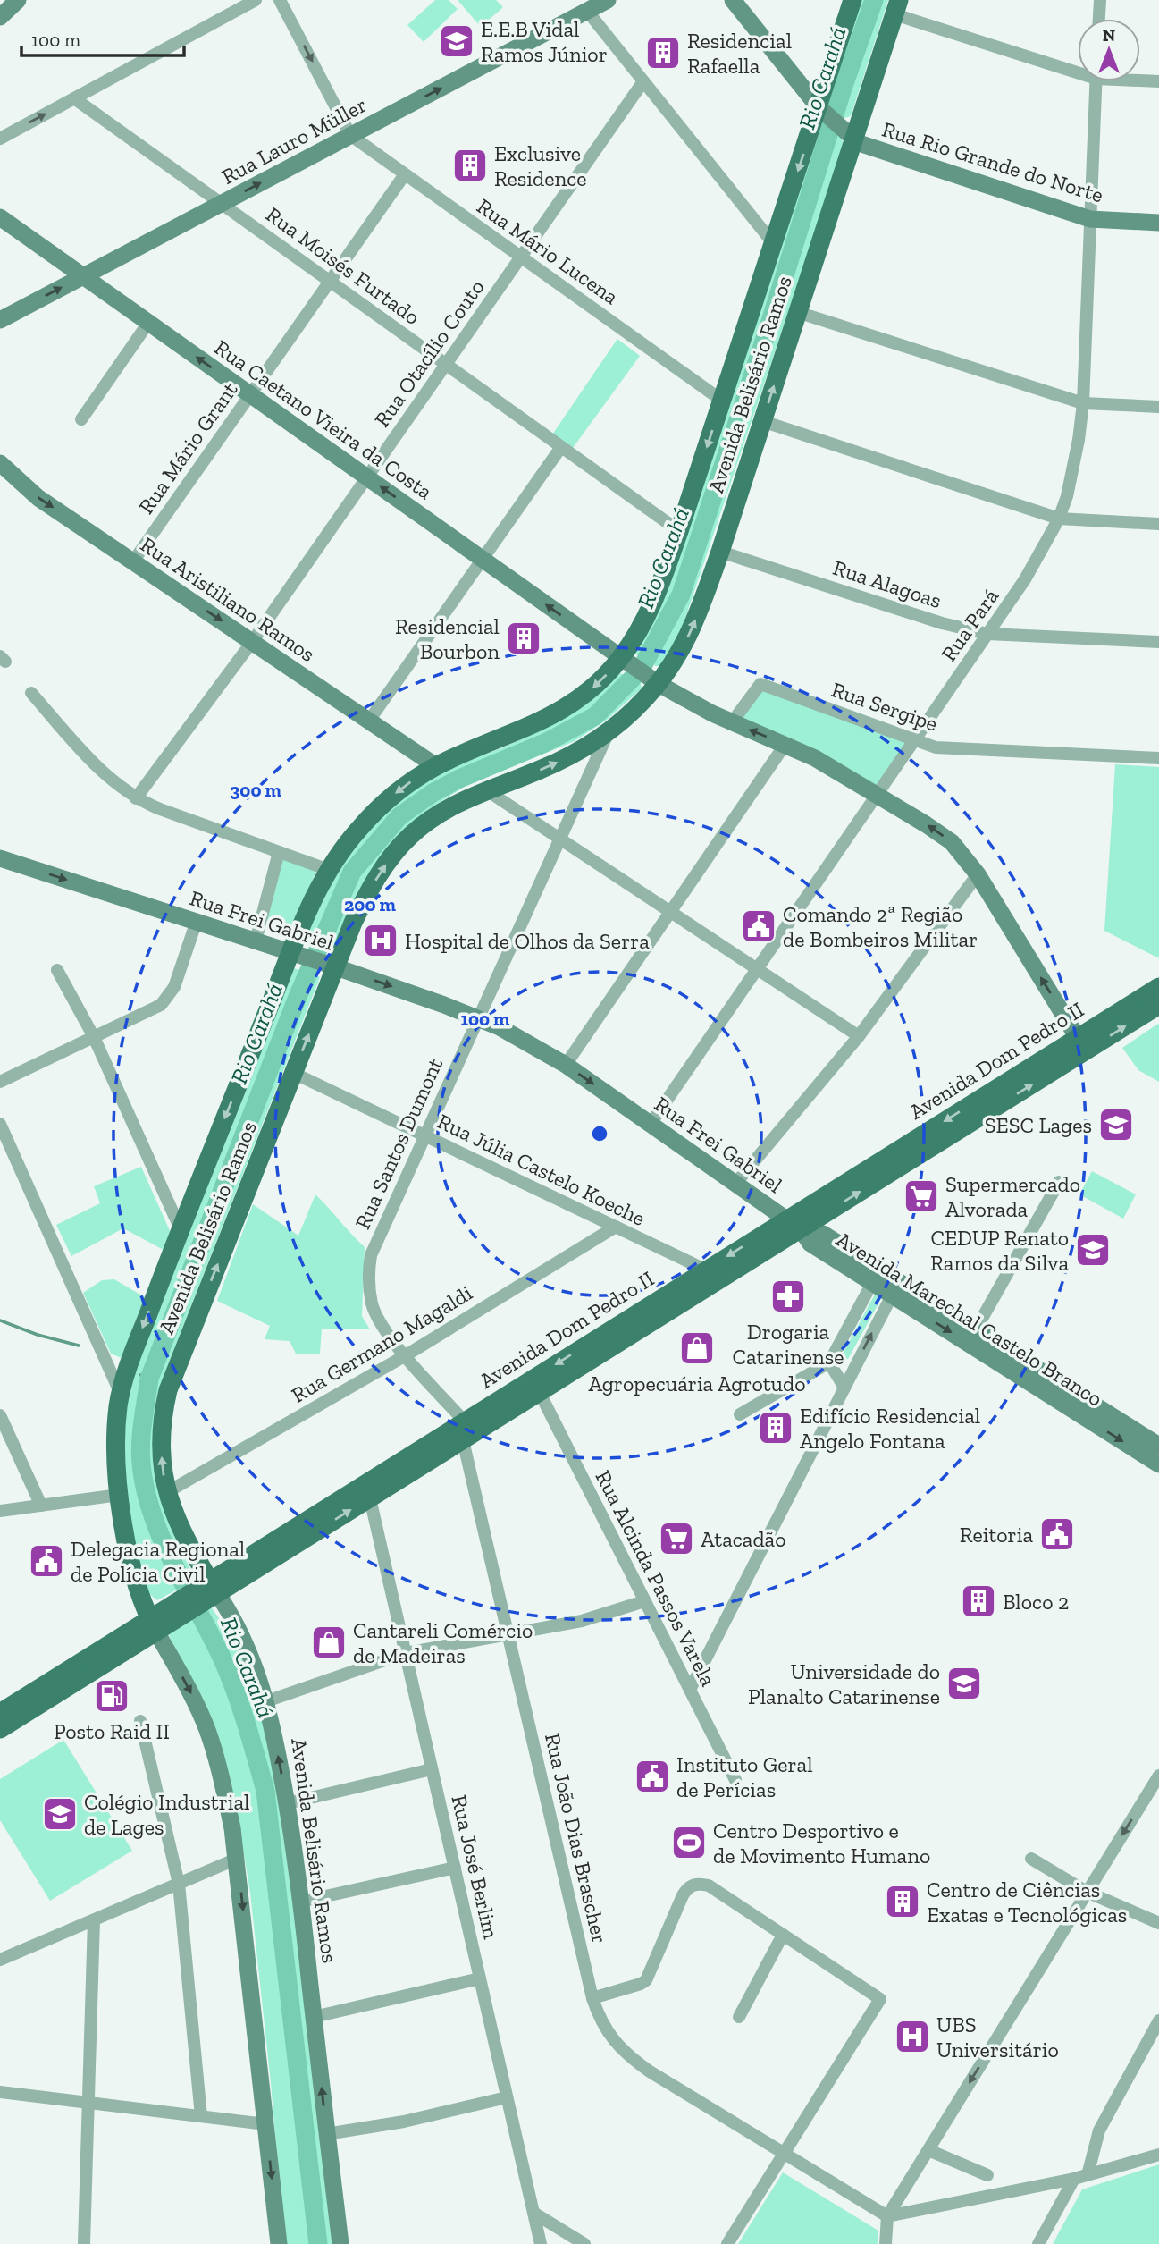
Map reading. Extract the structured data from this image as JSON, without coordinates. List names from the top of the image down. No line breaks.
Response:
{"streets":{"main road":["Rua Lauro Müller","Rua Rio Grande do Norte","Avenida Belisário Ramos","Rua Caetano Vieira da Costa","Rua Aristiliano Ramos","Rua Frei Gabriel","Avenida Dom Pedro II","Avenida Marechal Castelo Branco"],"street":["Rua Mário Lucena","Rua Moisés Furtado","Rua Otacílio Couto","Rua Mário Grant","Rua Alagoas","Rua Pará","Rua Sergipe","Rua Santos Dumont","Rua Júlia Castelo Koeche","Rua Germano Magaldi","Rua Alcinda Passos Varela","Rua João Dias Brascher","Rua José Berlim"]},"crossings":[["Rua Lauro Müller","Rua Mário Lucena"],["Rua Lauro Müller","Rua Moisés Furtado"],["Rua Lauro Müller","Rua Caetano Vieira da Costa"],["Rua Rio Grande do Norte","Avenida Belisário Ramos"],["Rua Rio Grande do Norte","Rua Pará"],["Rua Mário Lucena","Rua Otacílio Couto"],["Rua Mário Lucena","Avenida Belisário Ramos"],["Rua Mário Lucena","Rua Mário Grant"],["Rua Moisés Furtado","Rua Otacílio Couto"],["Rua Moisés Furtado","Avenida Belisário Ramos"],["Rua Moisés Furtado","Rua Mário Grant"],["Rua Otacílio Couto","Rua Caetano Vieira da Costa"],["Rua Otacílio Couto","Rua Aristiliano Ramos"],["Avenida Belisário Ramos","Rua Caetano Vieira da Costa"],["Avenida Belisário Ramos","Rua Alagoas"],["Avenida Belisário Ramos","Rua Aristiliano Ramos"],["Avenida Belisário Ramos","Rua Frei Gabriel"],["Avenida Belisário Ramos","Avenida Dom Pedro II"],["Avenida Belisário Ramos","Rua Santos Dumont"],["Avenida Belisário Ramos","Rua Júlia Castelo Koeche"],["Avenida Belisário Ramos","Rua Germano Magaldi"],["Rua Caetano Vieira da Costa","Rua Mário Grant"],["Rua Caetano Vieira da Costa","Rua Pará"],["Rua Caetano Vieira da Costa","Rua Sergipe"],["Rua Caetano Vieira da Costa","Avenida Dom Pedro II"],["Rua Mário Grant","Rua Aristiliano Ramos"],["Rua Alagoas","Rua Pará"],["Rua Pará","Rua Sergipe"],["Rua Pará","Rua Frei Gabriel"],["Rua Frei Gabriel","Avenida Dom Pedro II"],["Rua Frei Gabriel","Rua Santos Dumont"],["Rua Frei Gabriel","Avenida Marechal Castelo Branco"],["Avenida Dom Pedro II","Rua Santos Dumont"],["Avenida Dom Pedro II","Rua Júlia Castelo Koeche"],["Avenida Dom Pedro II","Avenida Marechal Castelo Branco"],["Avenida Dom Pedro II","Rua Alcinda Passos Varela"],["Avenida Dom Pedro II","Rua João Dias Brascher"],["Avenida Dom Pedro II","Rua José Berlim"],["Rua Santos Dumont","Rua Júlia Castelo Koeche"],["Rua Santos Dumont","Rua Germano Magaldi"],["Rua Santos Dumont","Rua João Dias Brascher"],["Rua Júlia Castelo Koeche","Rua Germano Magaldi"]],"one_way":["Rua Lauro Müller","Rua Caetano Vieira da Costa","Rua Aristiliano Ramos","Rua Frei Gabriel"],"water":["Rio Carahá"],"places":{"school or university":["E.E.B Vidal Ramos Júnior","SESC Lages","CEDUP Renato Ramos da Silva","Universidade do Planalto Catarinense","Colégio Industrial de Lages"],"building":["Residencial Rafaella","Exclusive Residence","Residencial Bourbon","Edifício Residencial Angelo Fontana","Bloco 2","Centro de Ciências Exatas e Tecnológicas"],"public building":["Comando 2ª Região de Bombeiros Militar","Reitoria","Delegacia Regional de Polícia Civil","Instituto Geral de Perícias"],"hospital":["Hospital de Olhos da Serra","UBS Universitário"],"supermarket":["Supermercado Alvorada","Atacadão"],"pharmacy":["Drogaria Catarinense"],"shop":["Agropecuária Agrotudo","Cantareli Comércio de Madeiras"],"fuel station":["Posto Raid II"],"sports":["Centro Desportivo e de Movimento Humano"]},"scale_bar":"100 m","north":"top","rings":["300 m","200 m","100 m"]}
